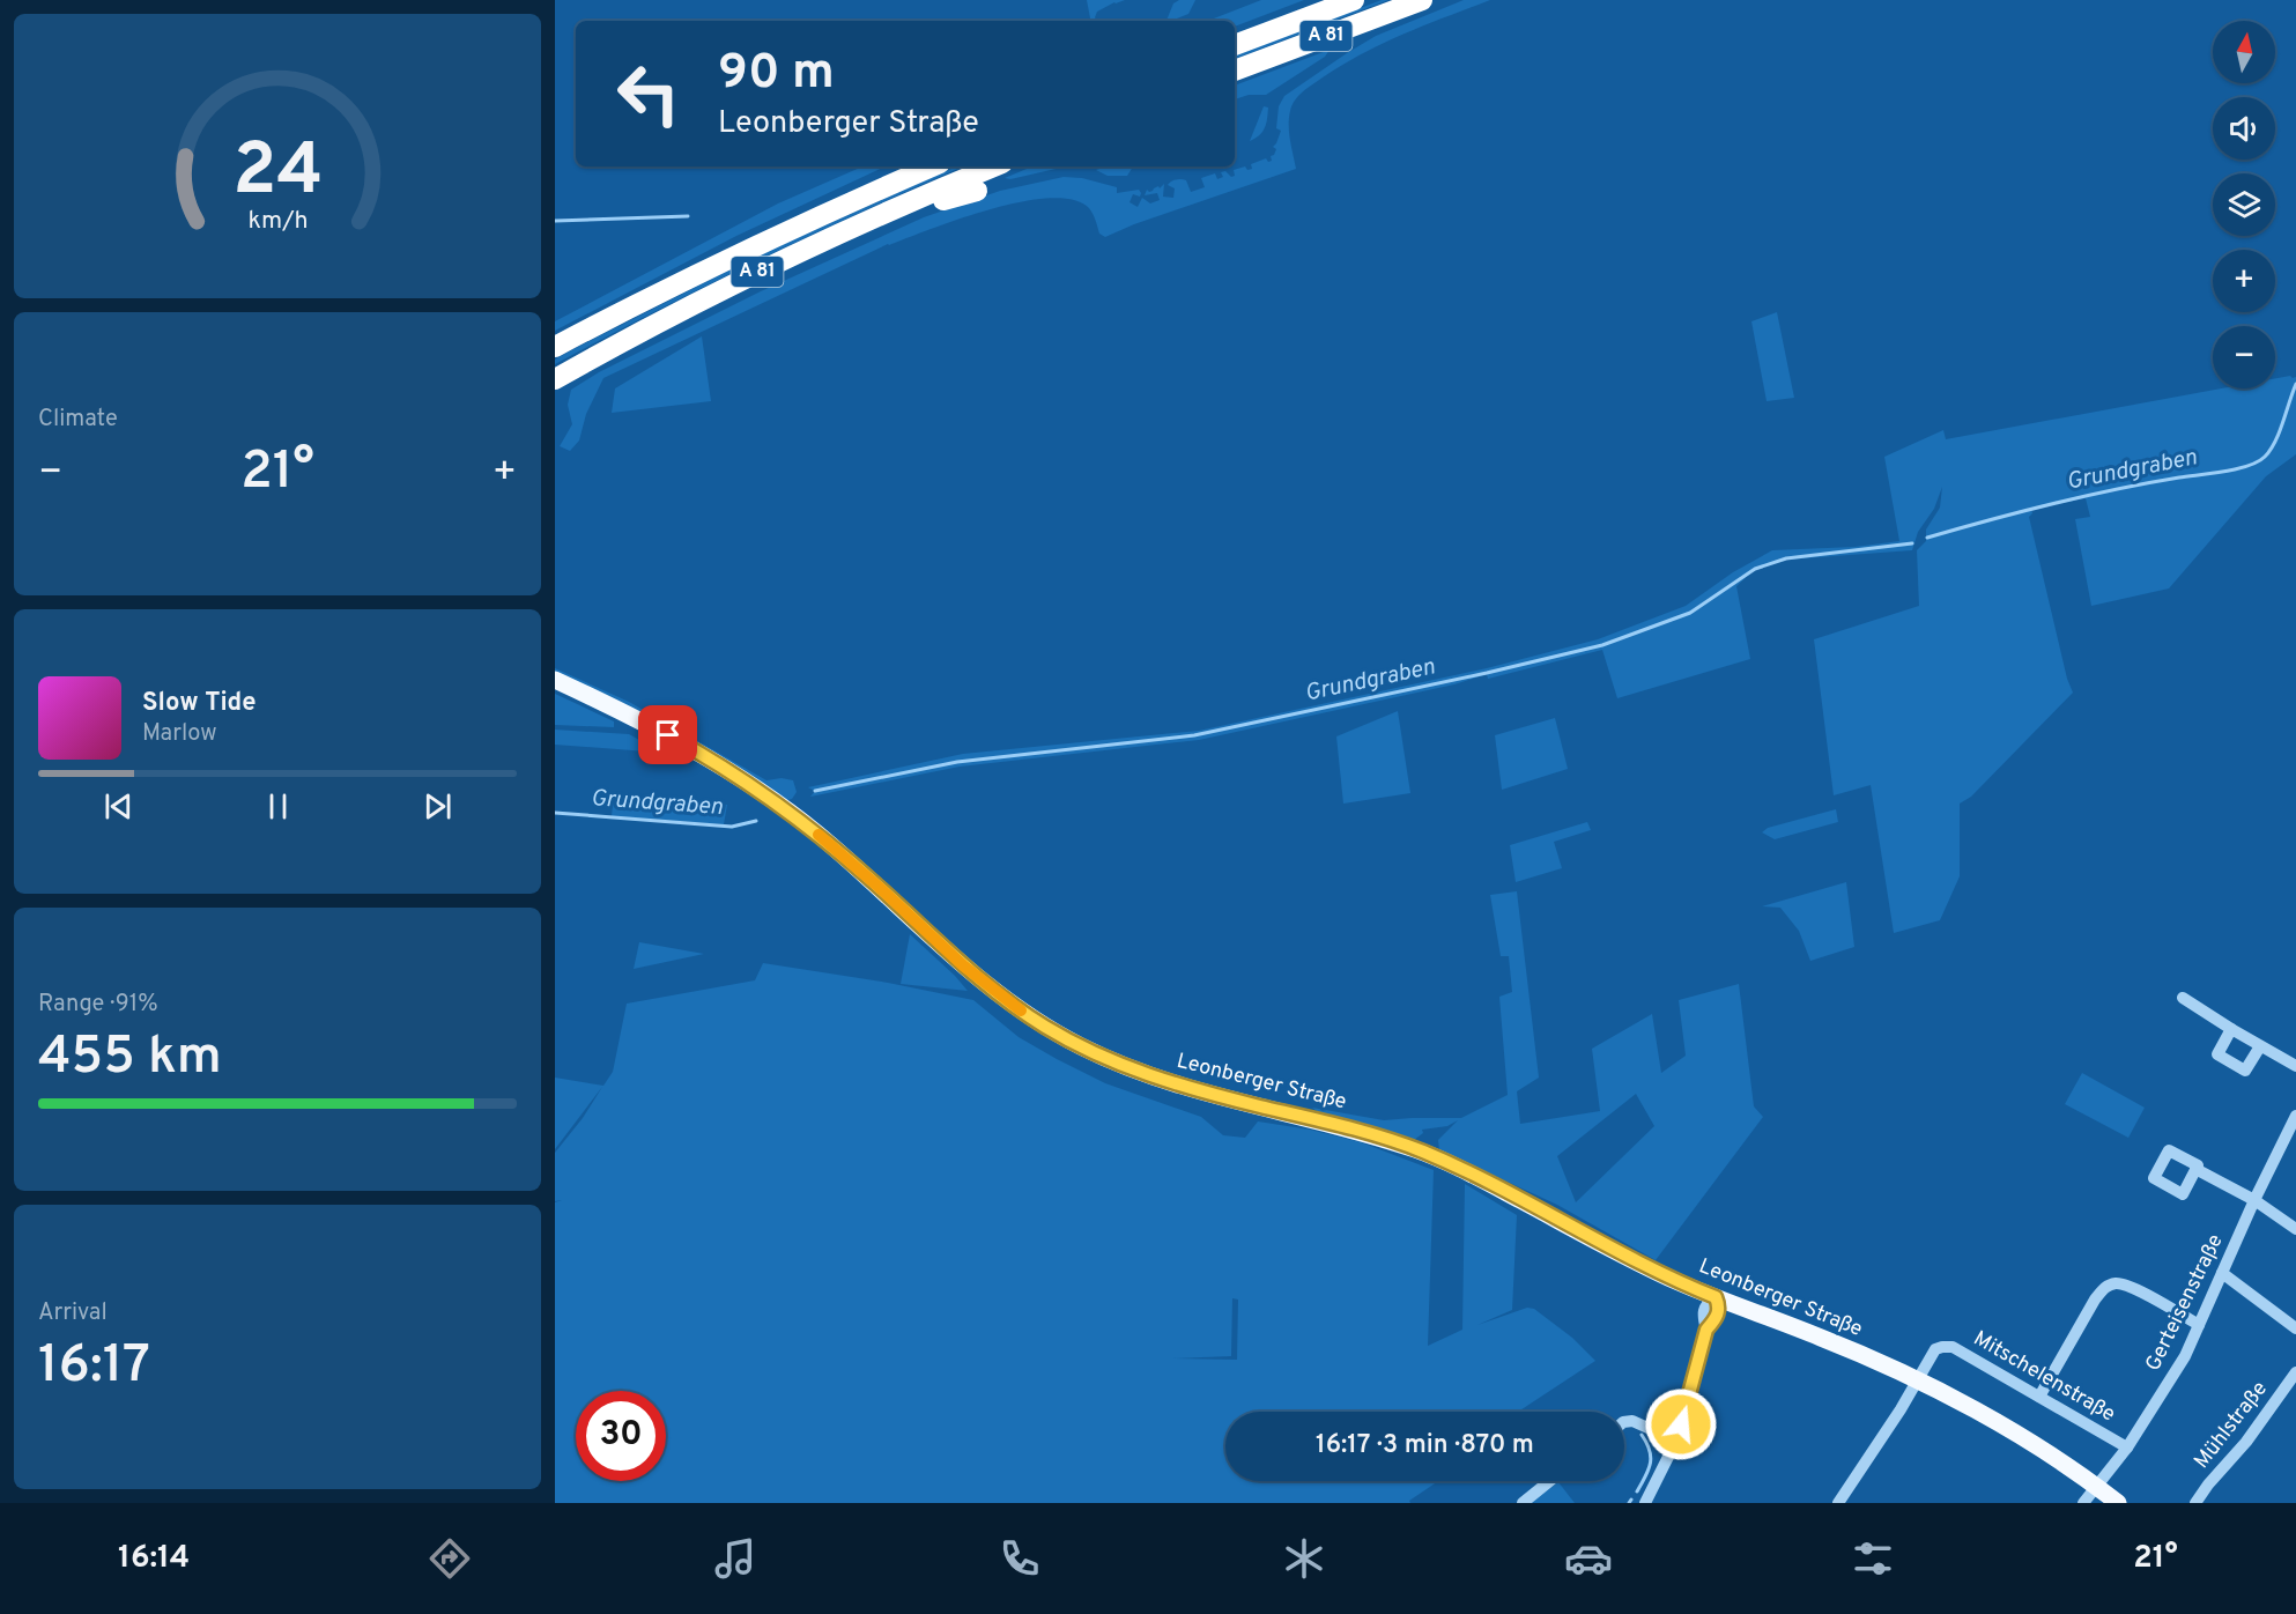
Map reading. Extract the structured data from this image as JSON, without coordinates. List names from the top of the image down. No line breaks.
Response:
{"streets":{"highway":["A 81"],"main road":["Leonberger Straße"],"street":["Gerteisenstraße","Mitschelenstraße","Mühlstraße"]},"crossings":[["Leonberger Straße","Gerteisenstraße"],["Leonberger Straße","Mitschelenstraße"],["Gerteisenstraße","Mitschelenstraße"]],"water":["Grundgraben"],"north":"top","page":{"map_buttons":["+","−"],"turn":["90 m","Leonberger Straße"],"tile":["Climate",["Range · 91%","455 km"],["Arrival","16:17"]],"heat":["−","21°","+"],"song":["Slow Tide","Marlow"],"limit":"30","trip":"16:17 · 3 min · 870 m","tabs":["16:14","21°"],"gauge":["24","km/h"]}}
